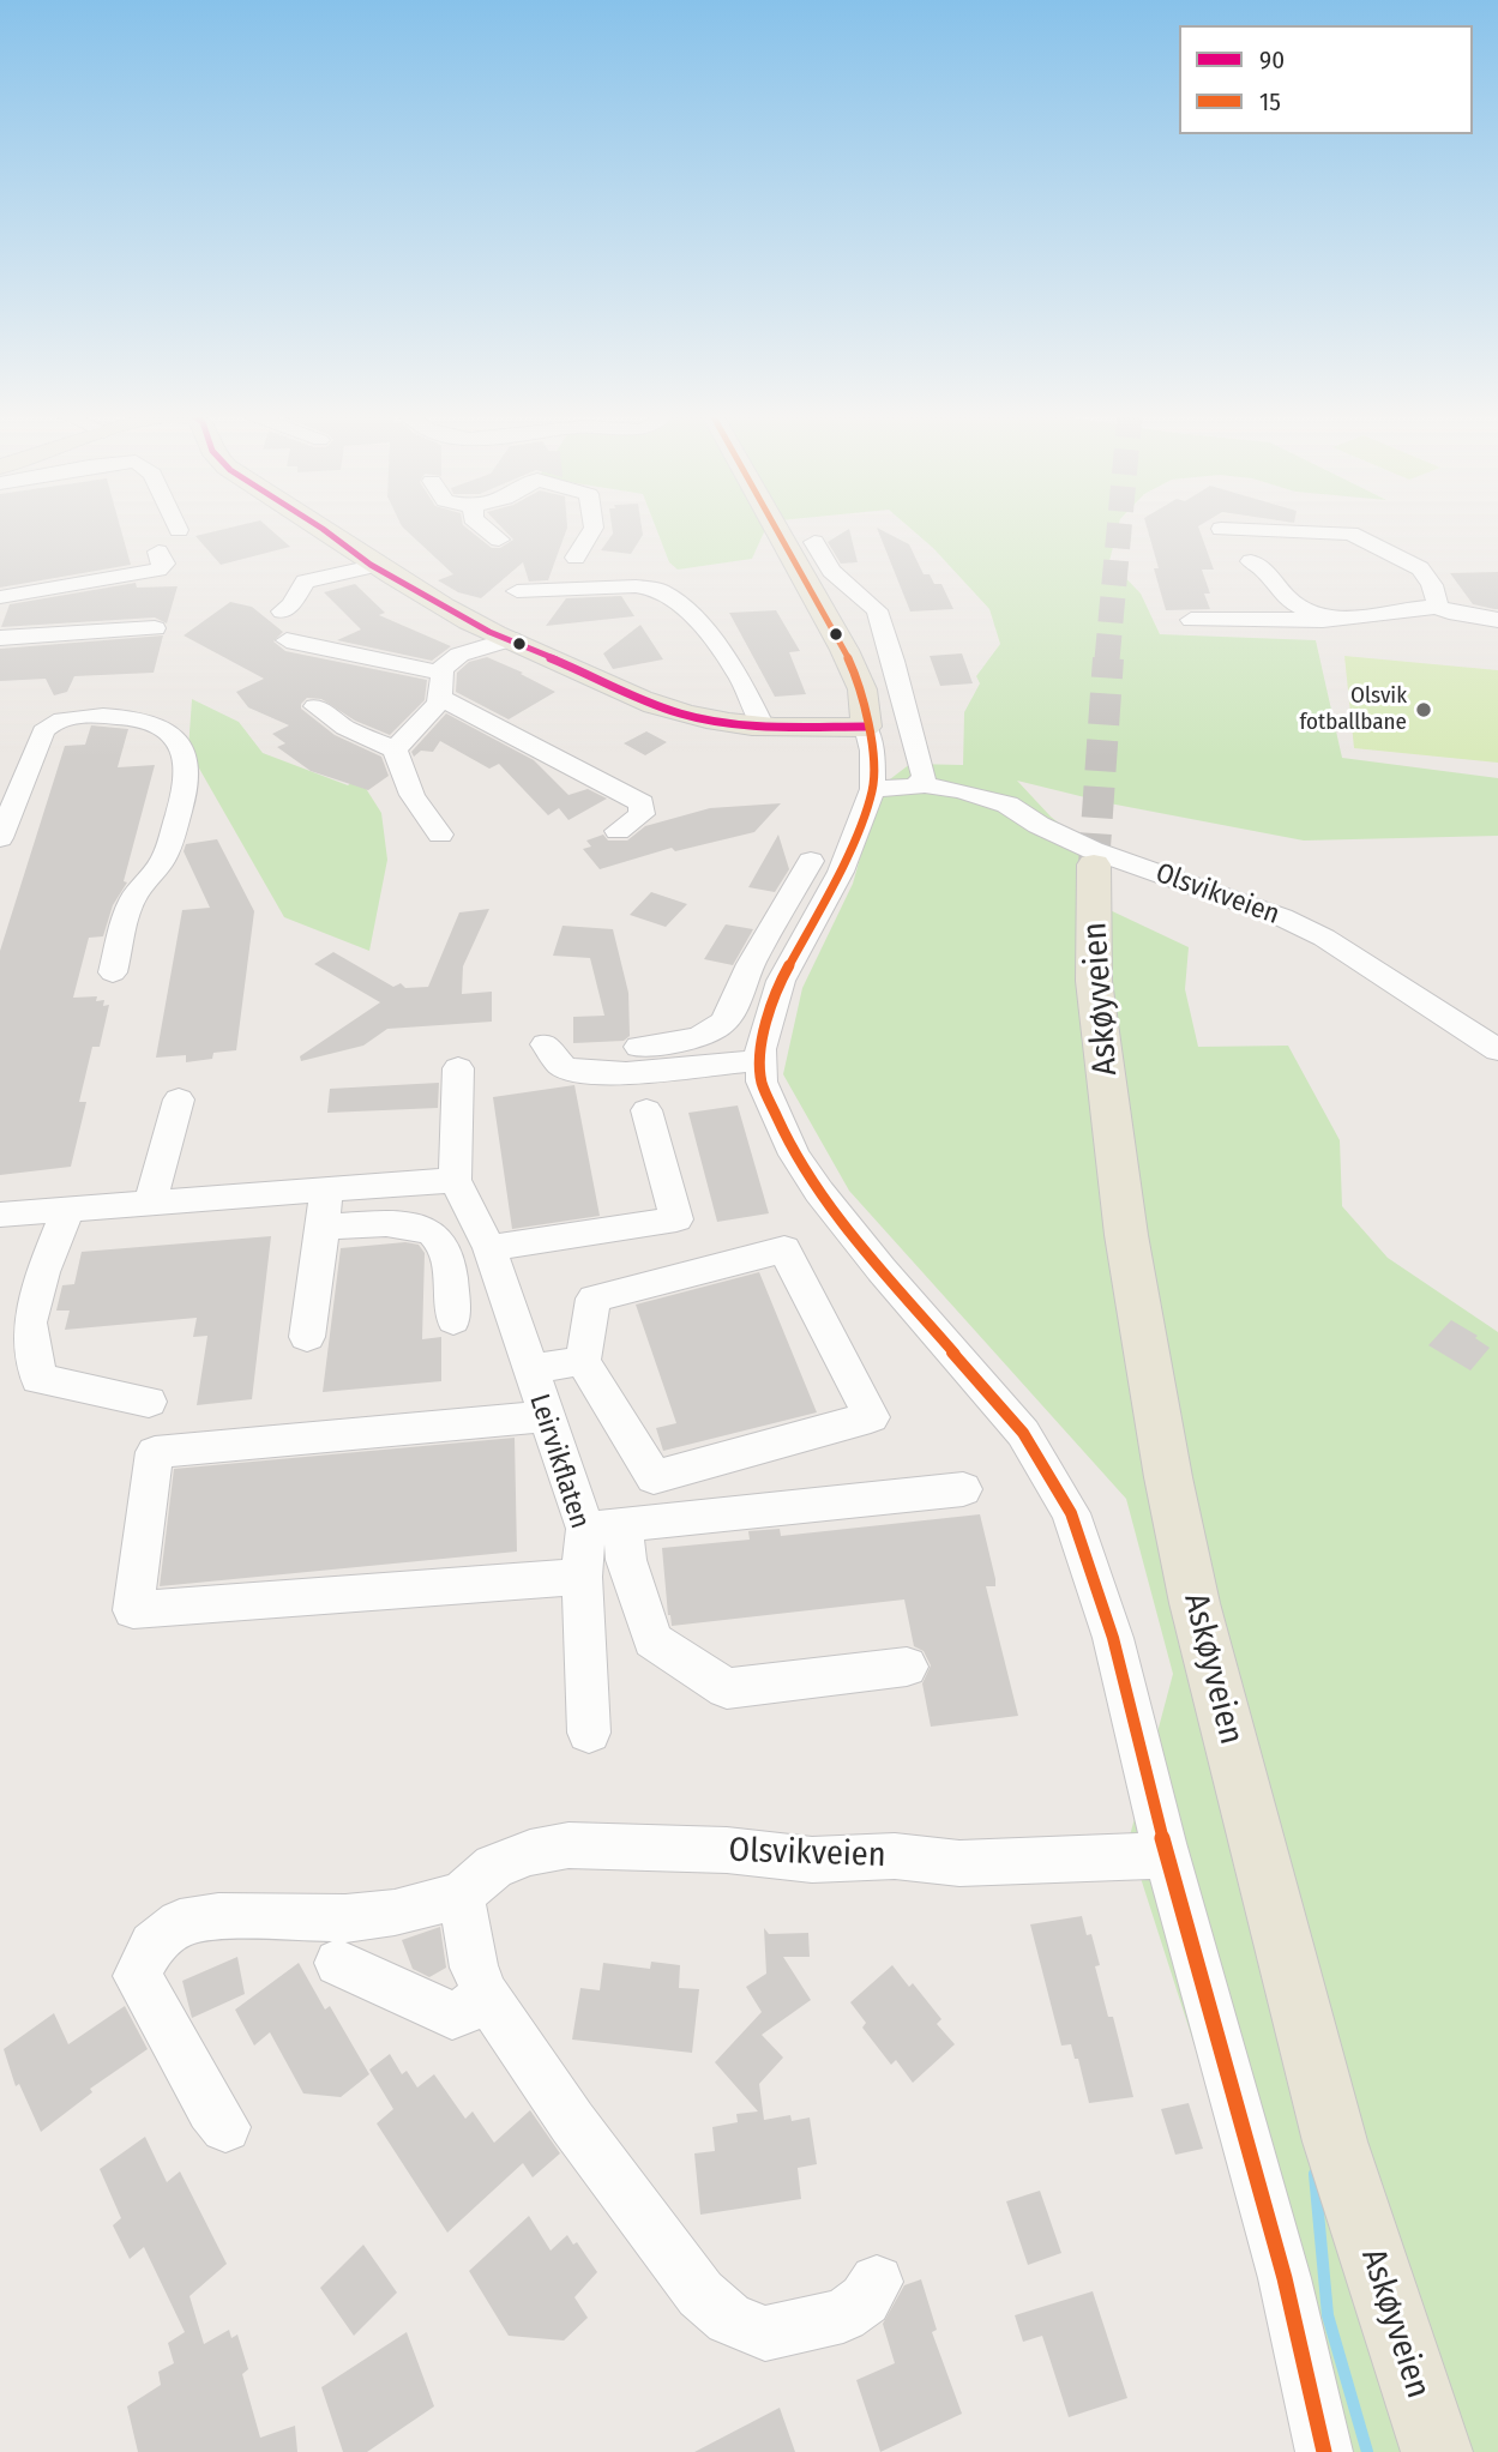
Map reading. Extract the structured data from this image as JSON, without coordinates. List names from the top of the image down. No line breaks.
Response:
{"streets":{"main road":["Askøyveien"],"street":["Olsvikveien","Leirvikflaten"]},"places":["Olsvik fotballbane"],"lines":["transit line 90","transit line 15"],"legend":["90","15"]}
